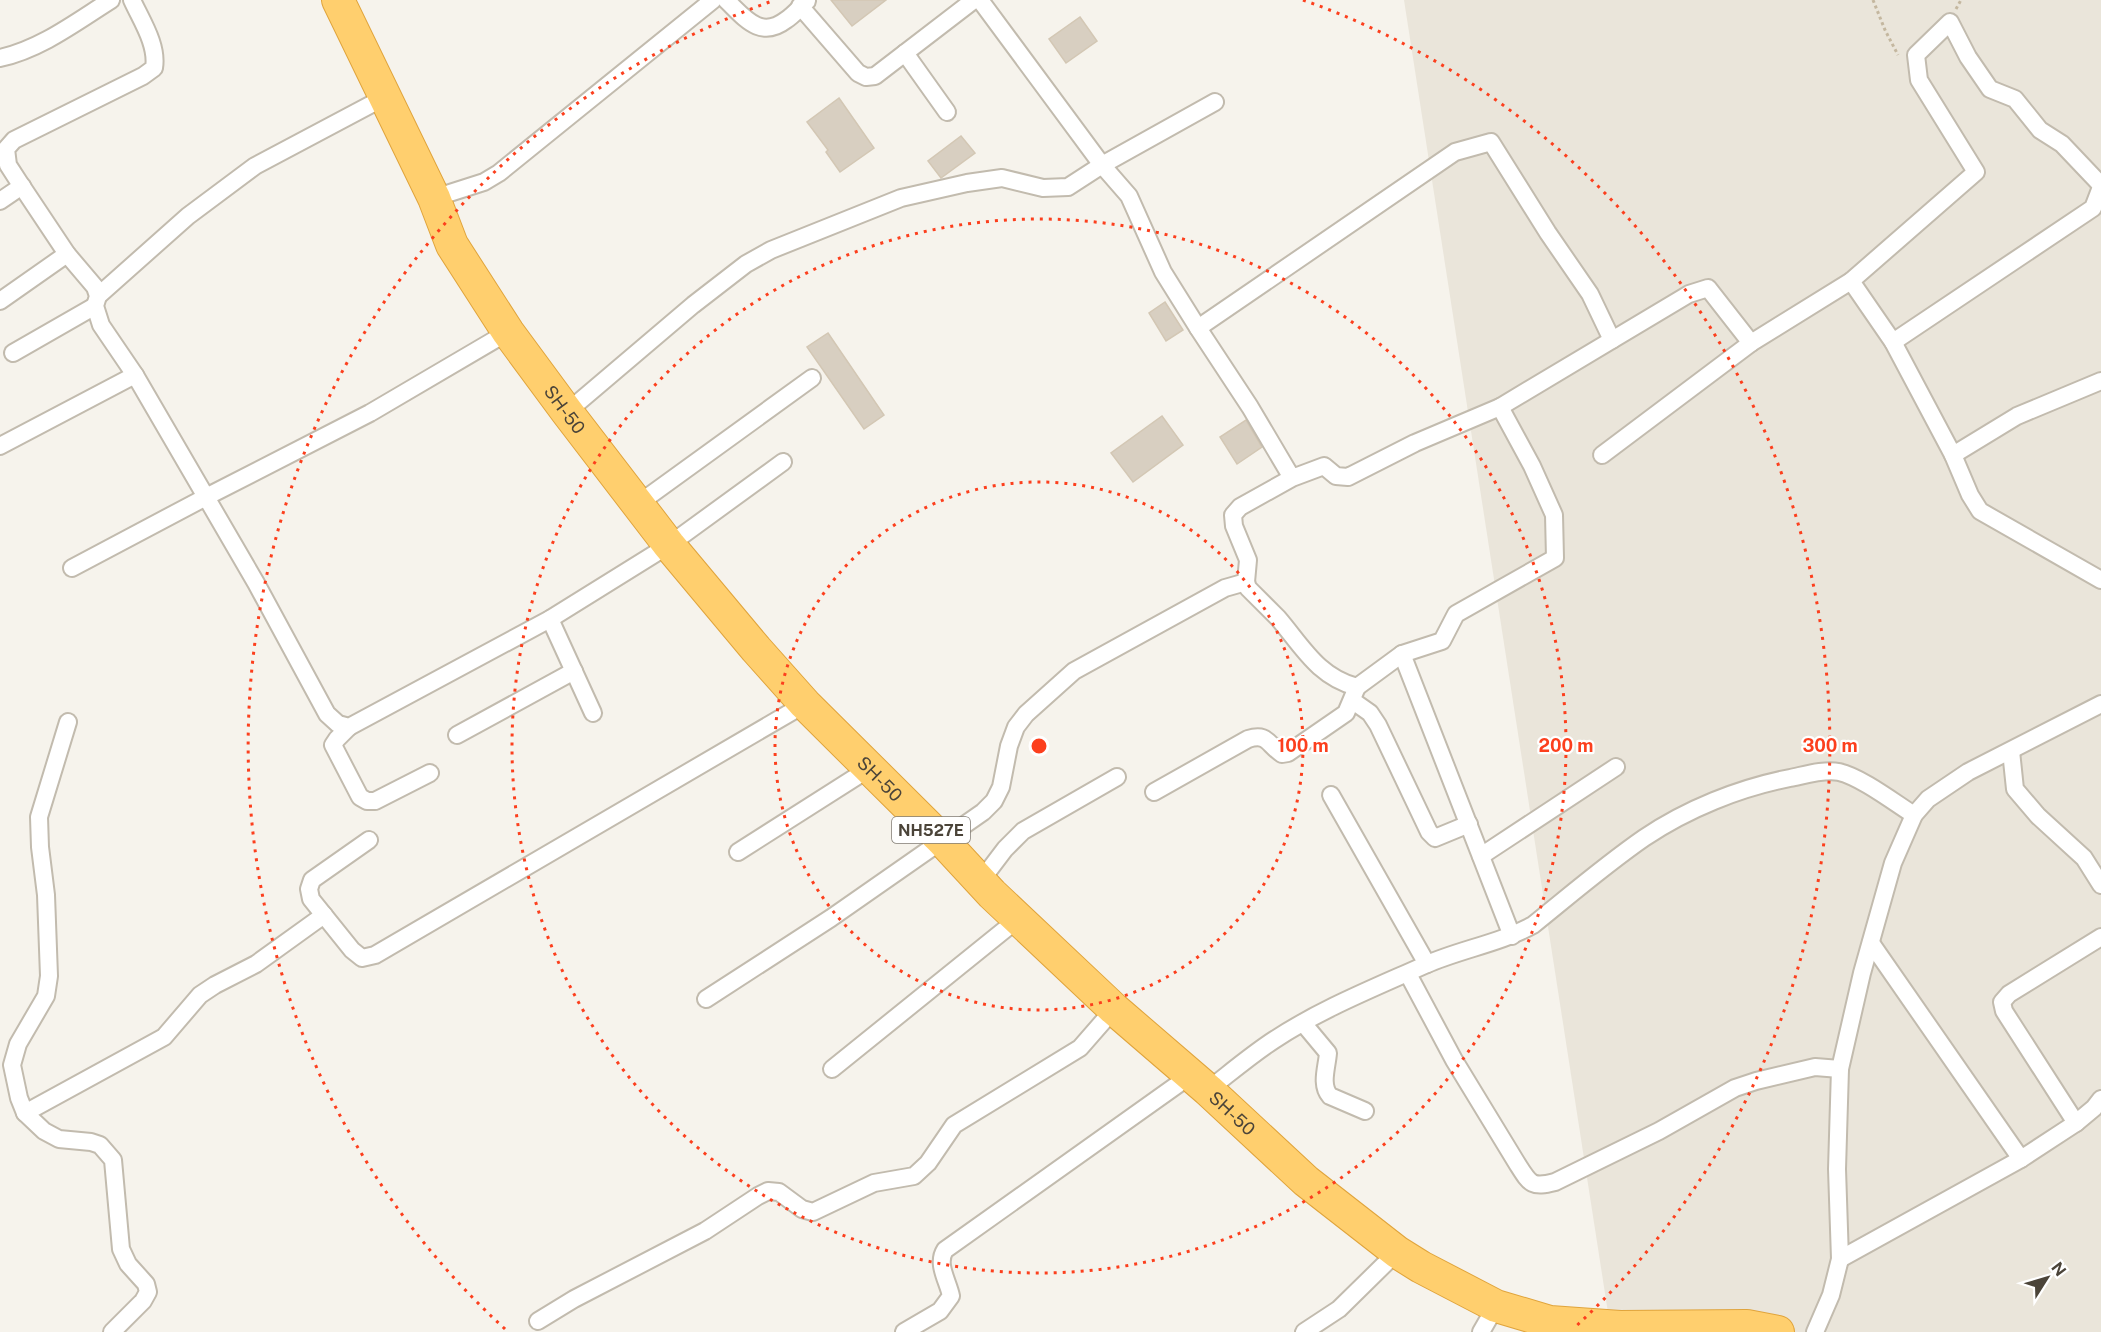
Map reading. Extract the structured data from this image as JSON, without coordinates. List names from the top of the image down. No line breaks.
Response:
{"streets":{"highway":["SH-50","NH527E"]},"north":"top right","rings":["100 m","200 m","300 m"]}
